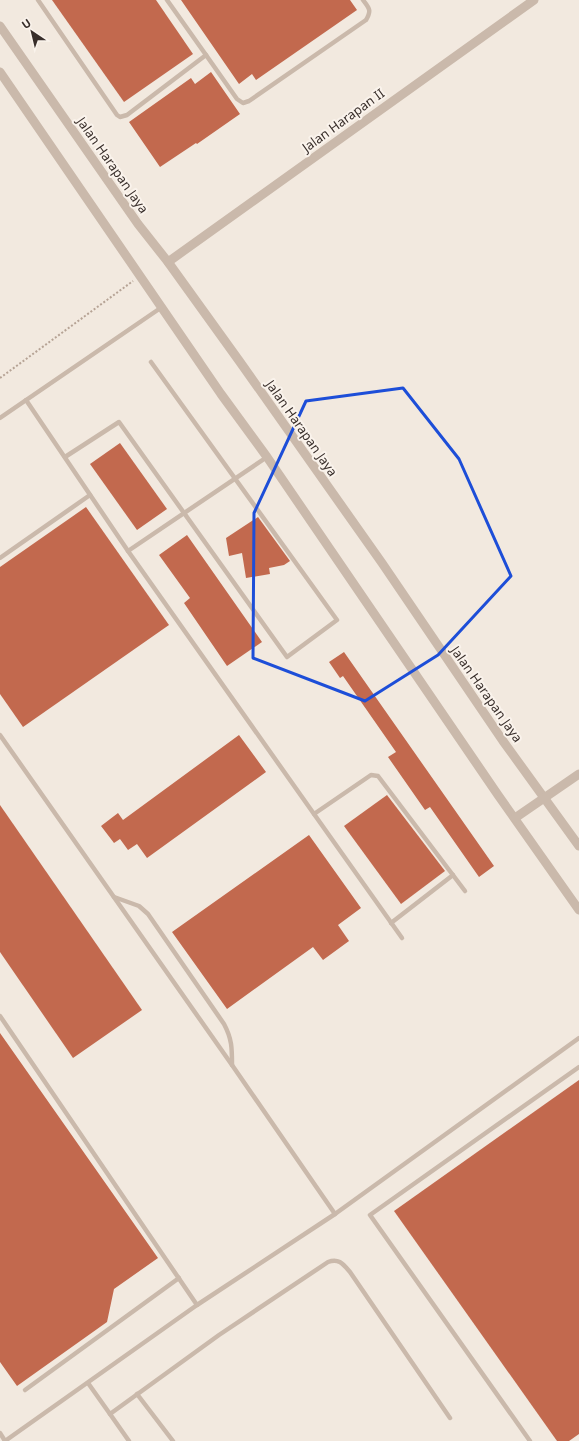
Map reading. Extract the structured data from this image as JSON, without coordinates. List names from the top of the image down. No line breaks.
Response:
{"streets":{"street":["Jalan Harapan II","Jalan Harapan Jaya"]},"crossings":[["Jalan Harapan II","Jalan Harapan Jaya"]],"north":"top left"}
